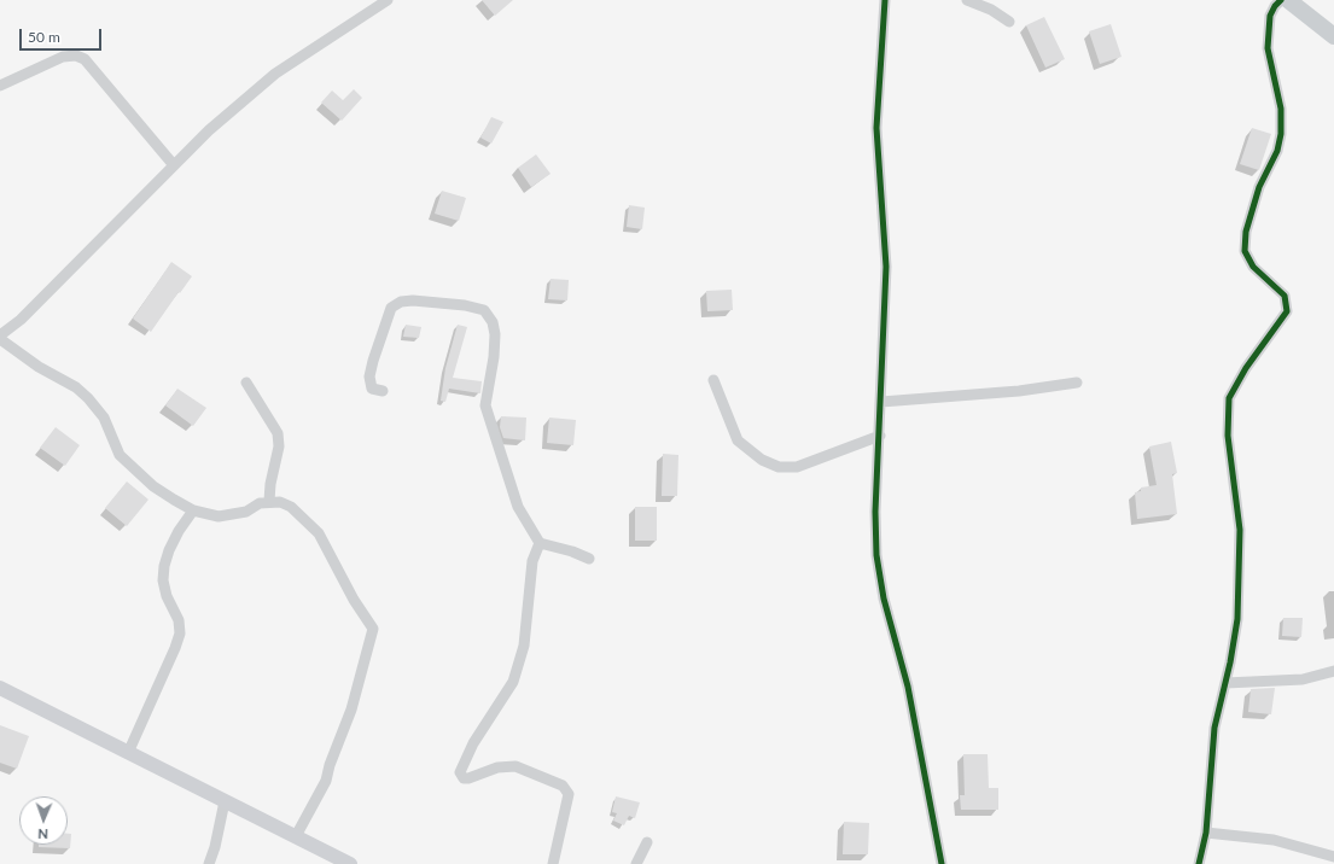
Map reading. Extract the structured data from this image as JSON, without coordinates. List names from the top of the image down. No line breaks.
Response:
{"scale_bar":"50 m","north":"bottom"}
